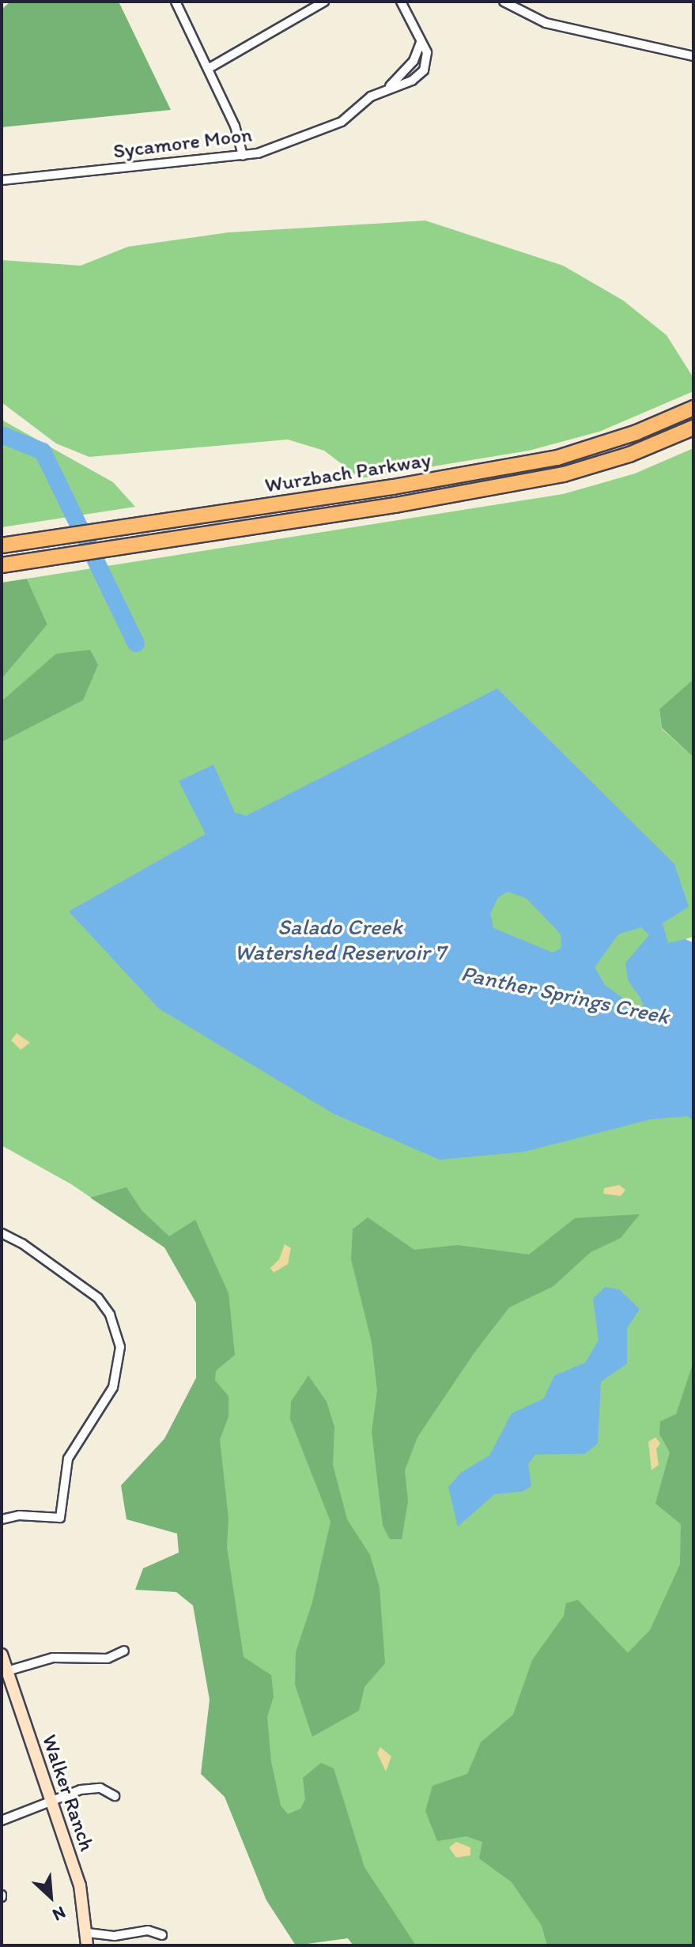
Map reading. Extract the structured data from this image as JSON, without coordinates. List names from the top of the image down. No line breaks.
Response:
{"streets":{"highway":["Wurzbach Parkway"],"street":["Sycamore Moon","Walker Ranch"]},"water":["Salado Creek Watershed Reservoir 7","Panther Springs Creek"],"north":"bottom right"}
